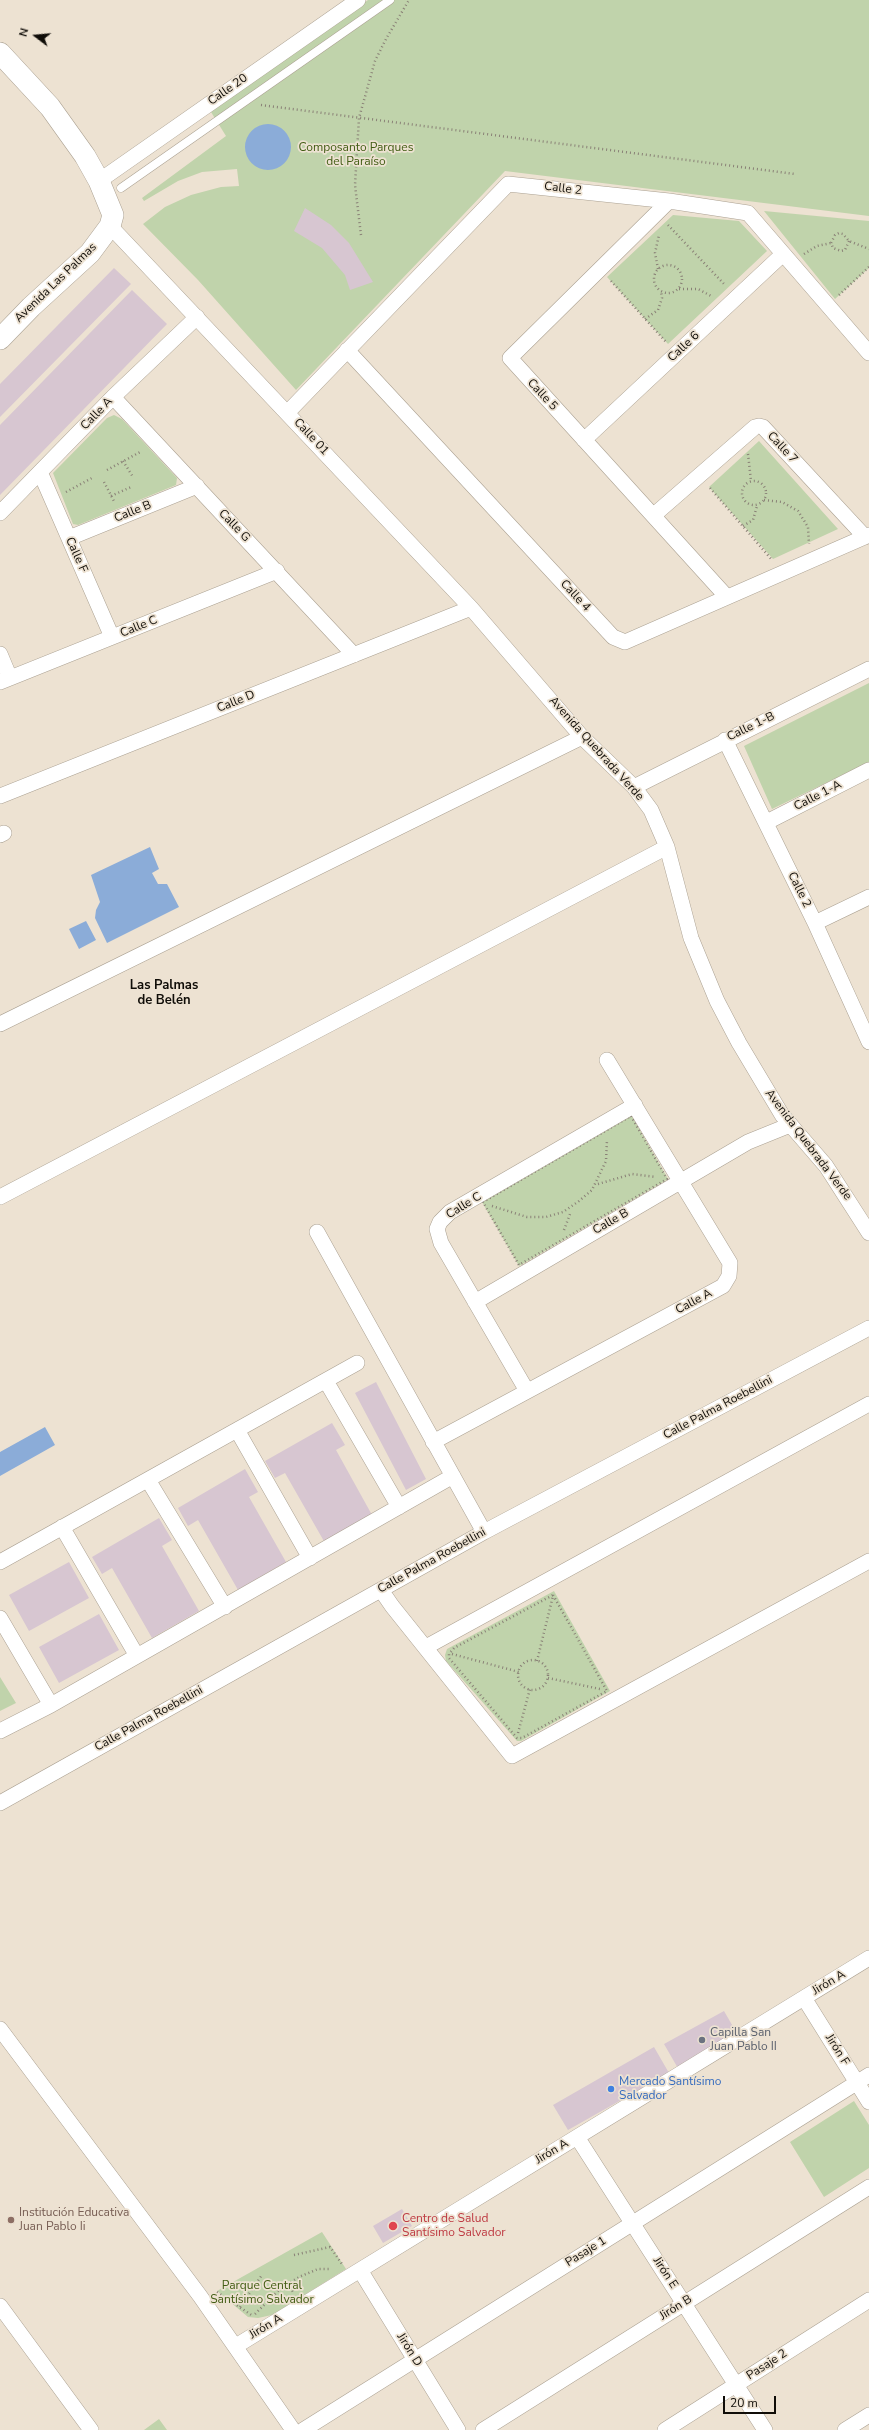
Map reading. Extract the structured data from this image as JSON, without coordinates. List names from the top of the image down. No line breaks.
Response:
{"streets":{"main road":["Avenida Las Palmas"],"street":["Calle 20","Calle 2","Calle 6","Calle 5","Calle A","Calle 01","Calle 7","Calle B","Calle G","Calle F","Calle 4","Calle C","Calle D","Calle 1-B","Avenida Quebrada Verde","Calle 1-A","Calle Palma Roebellini","Jirón A","Jirón F","Pasaje 1","Jirón E","Jirón B","Jirón D","Pasaje 2"]},"crossings":[["Calle 2","Calle 6"],["Calle 2","Calle 5"],["Calle 2","Calle 01"],["Calle 2","Calle 4"],["Calle 2","Calle 1-B"],["Calle 2","Calle 1-A"],["Avenida Las Palmas","Calle 01"],["Calle 6","Calle 5"],["Calle 5","Calle 7"],["Calle 5","Calle 4"],["Calle A","Calle 01"],["Calle A","Calle B"],["Calle A","Calle G"],["Calle A","Calle F"],["Calle A","Calle C"],["Calle 01","Calle D"],["Calle 01","Avenida Quebrada Verde"],["Calle 7","Calle 4"],["Calle B","Calle G"],["Calle B","Calle F"],["Calle B","Calle C"],["Calle B","Avenida Quebrada Verde"],["Calle G","Calle C"],["Calle G","Calle D"],["Calle F","Calle C"],["Calle 1-B","Avenida Quebrada Verde"],["Jirón A","Jirón F"],["Jirón A","Jirón E"],["Jirón A","Jirón D"],["Jirón F","Pasaje 1"],["Pasaje 1","Jirón E"],["Pasaje 1","Jirón D"],["Jirón E","Jirón B"],["Jirón E","Pasaje 2"]],"districts":["Las Palmas de Belén"],"parks":["Composanto Parques del Paraíso","Parque Central Santísimo Salvador"],"places":["Capilla San Juan Pablo II","Mercado Santísimo Salvador","Institución Educativa Juan Pablo Ii","Centro de Salud Santísimo Salvador"],"scale_bar":"20 m","north":"left"}
